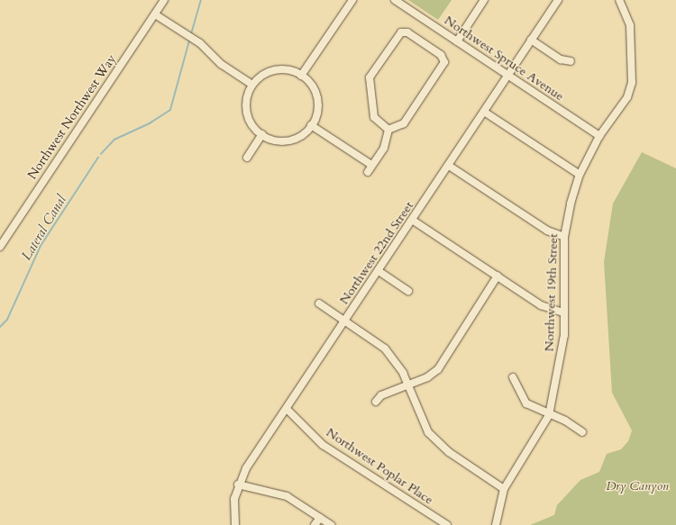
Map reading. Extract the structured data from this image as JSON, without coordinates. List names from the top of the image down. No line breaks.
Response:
{"streets":{"street":["Northwest Spruce Avenue","Northwest Northwest Way","Northwest 22nd Street","Northwest 19th Street","Northwest Poplar Place"]},"crossings":[["Northwest Spruce Avenue","Northwest 22nd Street"],["Northwest Spruce Avenue","Northwest 19th Street"],["Northwest 22nd Street","Northwest Poplar Place"]],"water":["Lateral Canal"],"parks":["Dry Canyon"]}
